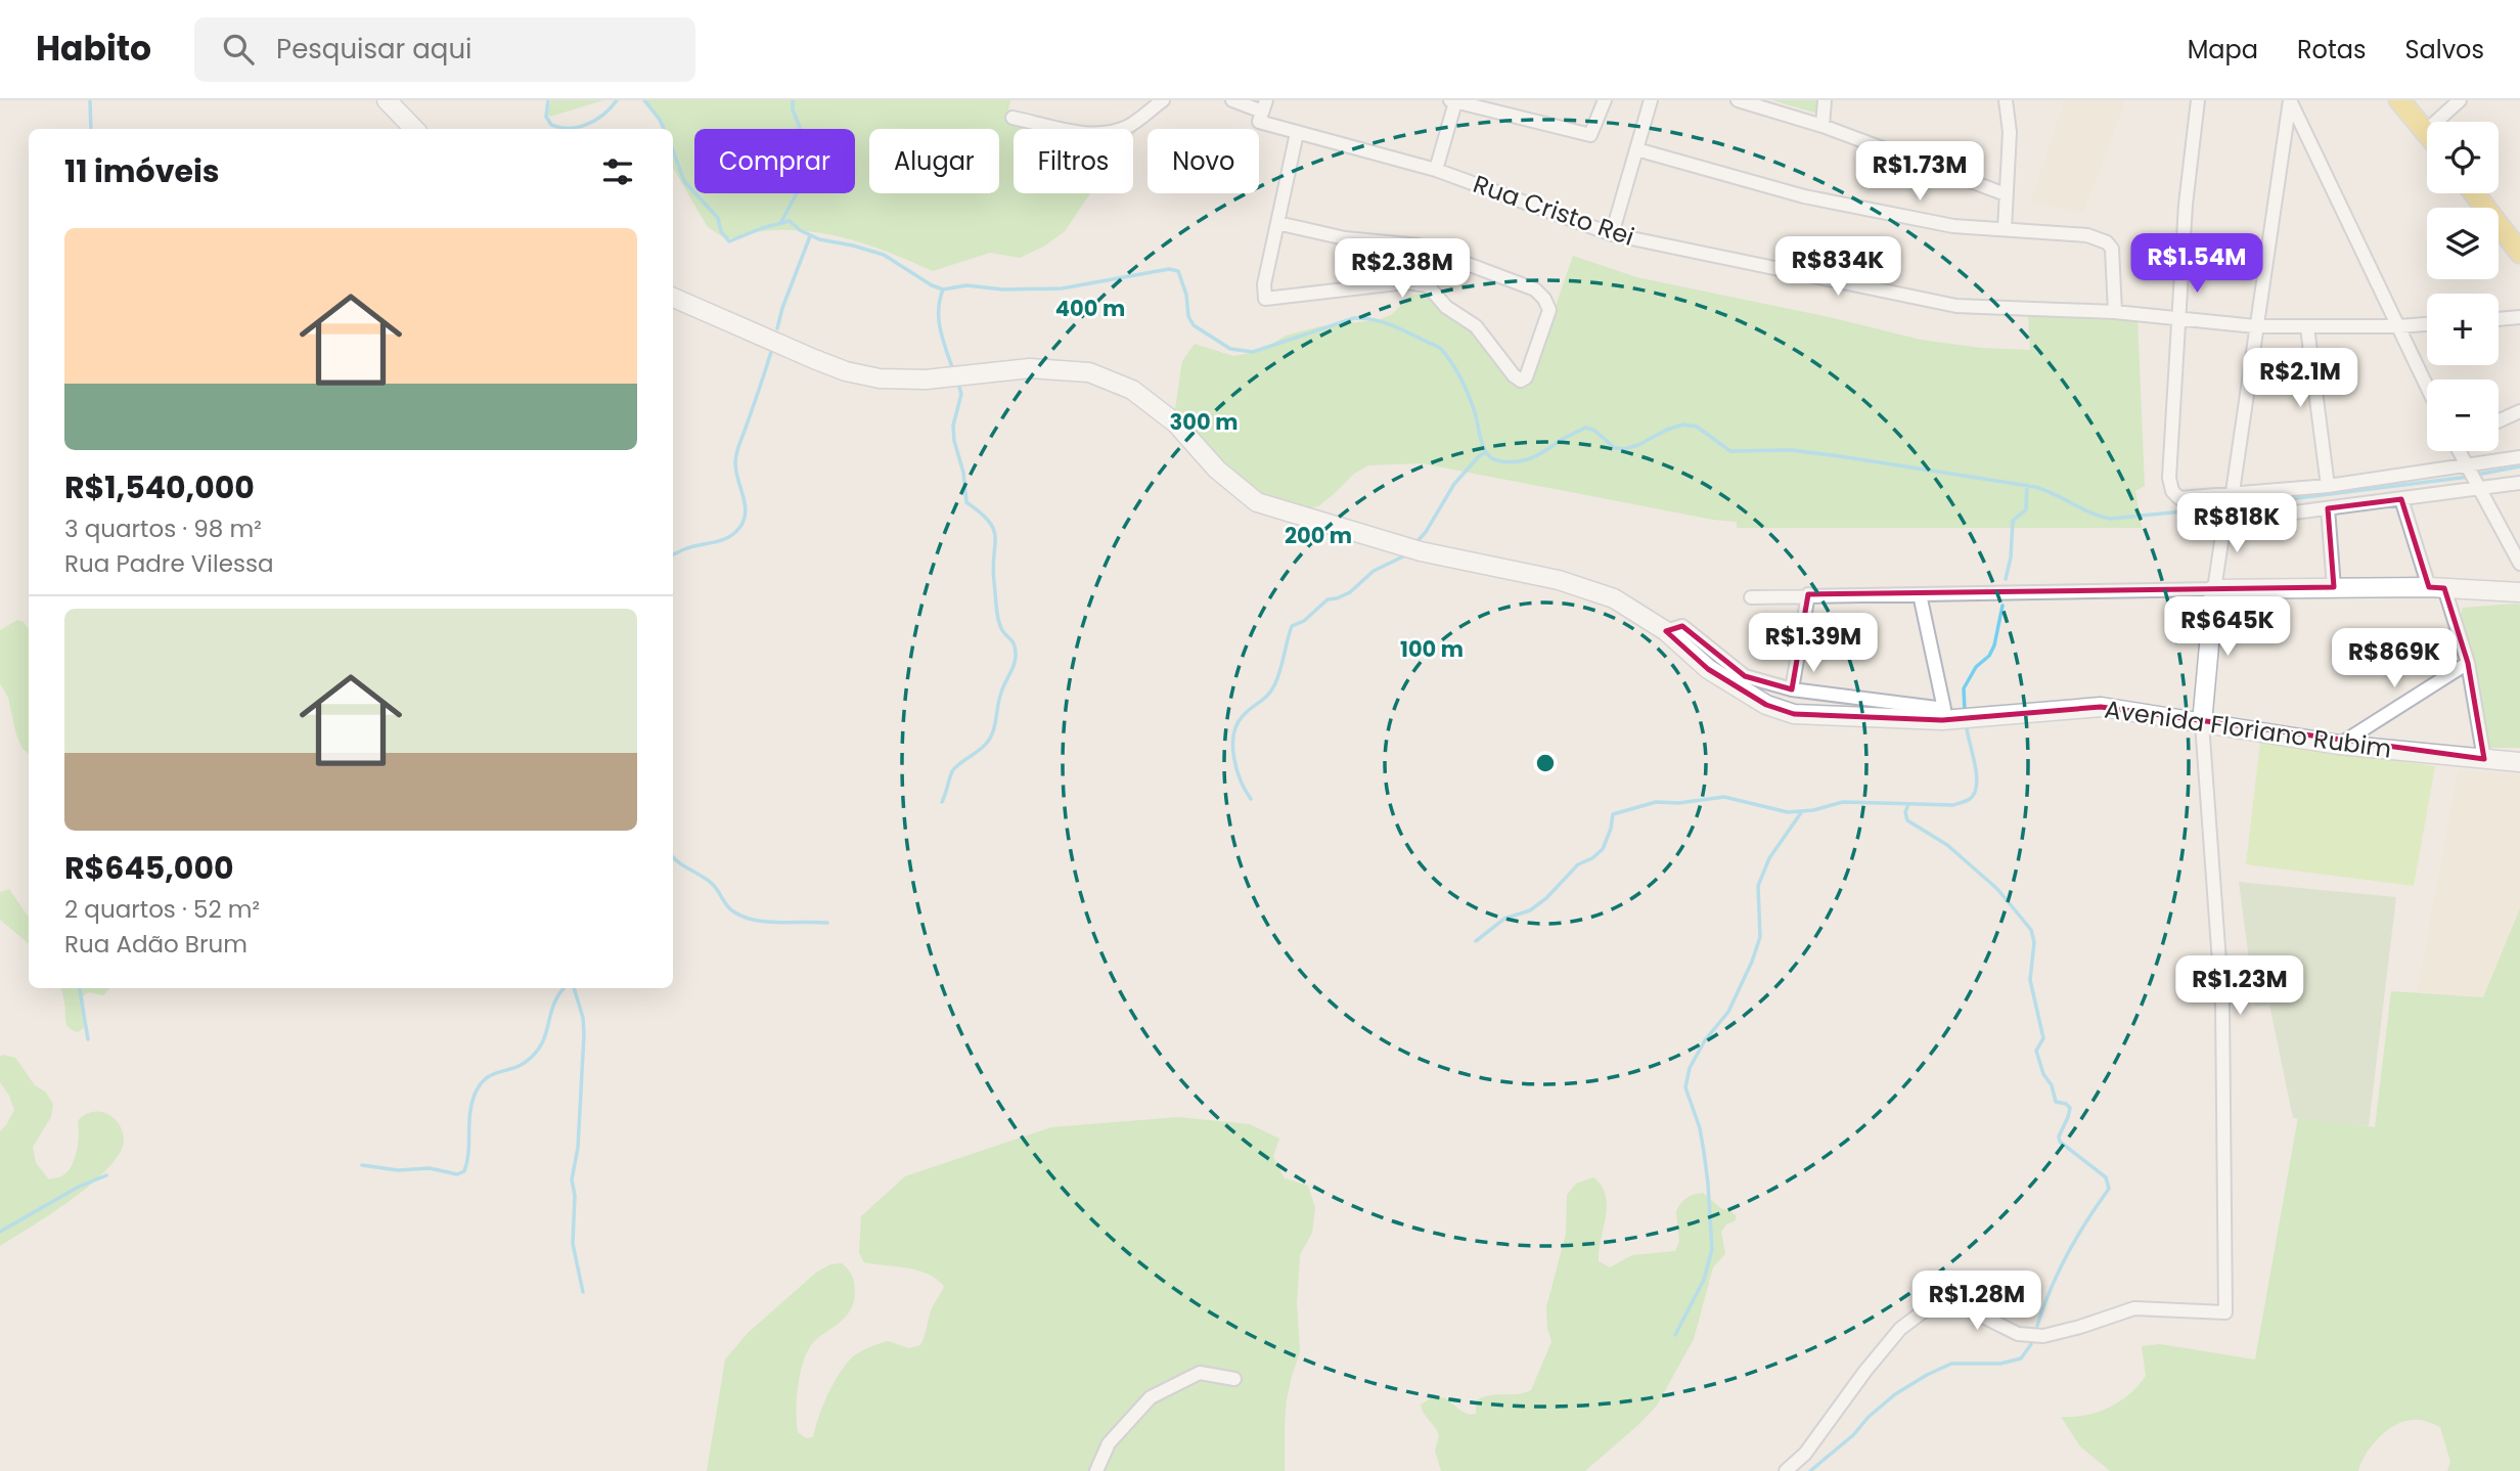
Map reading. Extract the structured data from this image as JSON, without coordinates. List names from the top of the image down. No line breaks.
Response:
{"streets":{"main road":["Avenida Floriano Rubim"],"street":["Rua Cristo Rei"]},"page":{"header":"Habito","search":"Pesquisar aqui","nav":["Mapa","Rotas","Salvos"],"map_buttons":["+","−"],"chip":["Comprar","Alugar","Filtros","Novo"],"heading":"11 imóveis","price":["R$1.73M","R$1.54M","R$834K","R$2.38M","R$2.1M","R$818K","R$645K","R$1.39M","R$869K","R$1.23M","R$1.28M"],"list":[{"name":"R$1,540,000","note":"3 quartos · 98 m² · Rua Padre Vilessa"},{"name":"R$645,000","note":"2 quartos · 52 m² · Rua Adão Brum"}]},"rings":["400 m","300 m","200 m","100 m"]}
